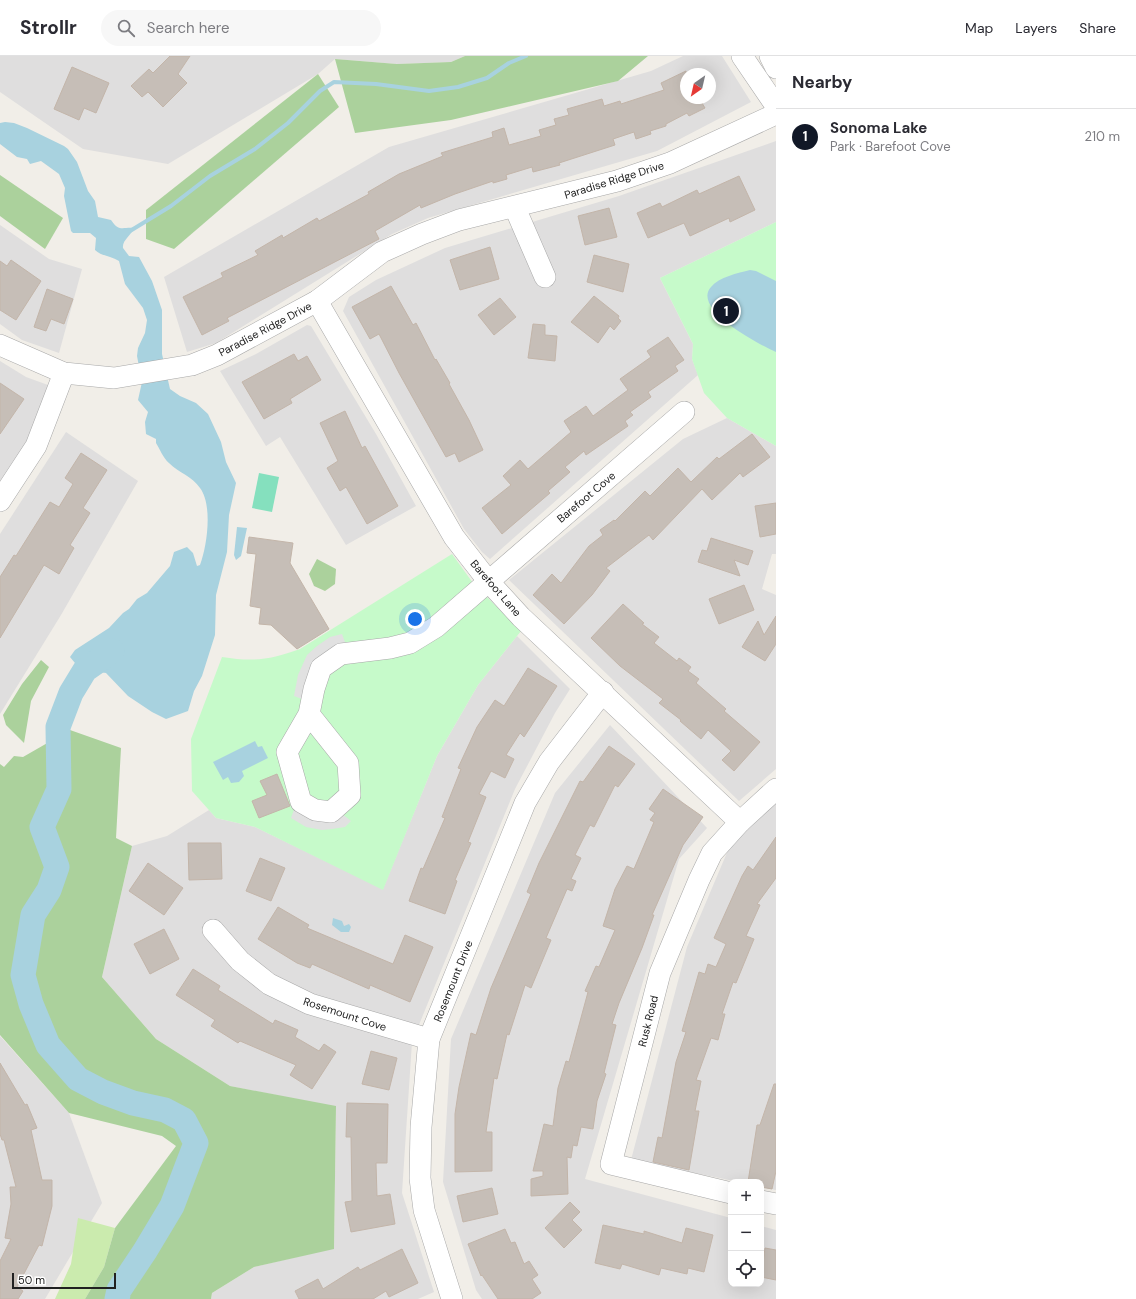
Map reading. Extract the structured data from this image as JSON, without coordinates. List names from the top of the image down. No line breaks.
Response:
{"streets":{"street":["Paradise Ridge Drive","Barefoot Cove","Barefoot Lane","Rosemount Drive","Rosemount Cove","Rusk Road"]},"crossings":[["Paradise Ridge Drive","Barefoot Lane"],["Barefoot Cove","Barefoot Lane"],["Barefoot Lane","Rosemount Drive"],["Barefoot Lane","Rusk Road"],["Rosemount Drive","Rosemount Cove"]],"scale_bar":"50 m","north":"bottom left","page":{"header":"Strollr","search":"Search here","nav":["Map","Layers","Share"],"heading":"Nearby","list":[{"mark":"1","name":"Sonoma Lake","note":"Park · Barefoot Cove","value":"210 m"}],"pins":"1","map_buttons":["+","−"],"scale":"50 m"}}
